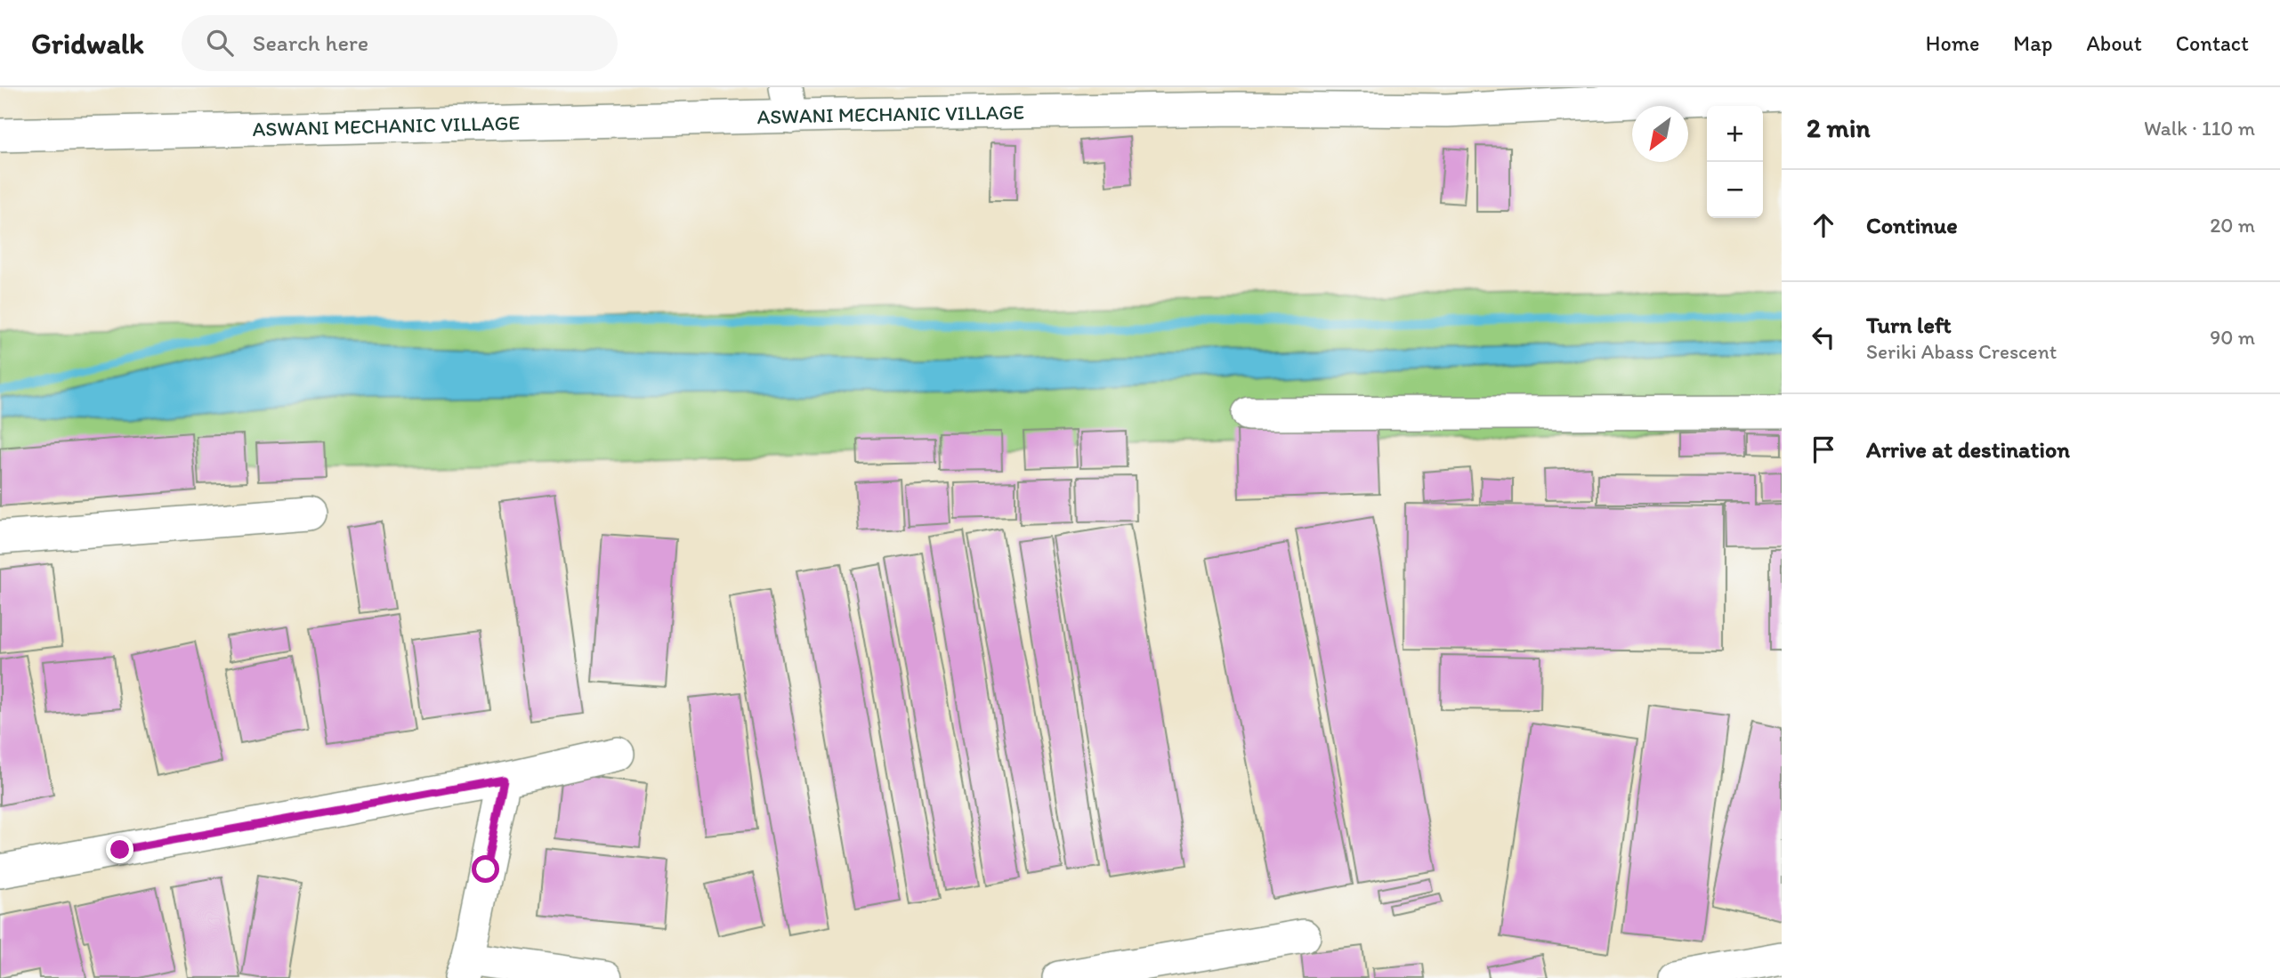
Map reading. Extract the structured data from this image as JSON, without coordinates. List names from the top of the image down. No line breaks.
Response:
{"streets":{"street":["ASWANI MECHANIC VILLAGE"]},"north":"bottom left","page":{"header":"Gridwalk","search":"Search here","nav":["Home","Map","About","Contact"],"heading":["2 min","Walk · 110 m"],"map_buttons":["+","−"],"list":[["Continue","20 m"],["Turn left","Seriki Abass Crescent","90 m"],"Arrive at destination"]}}
